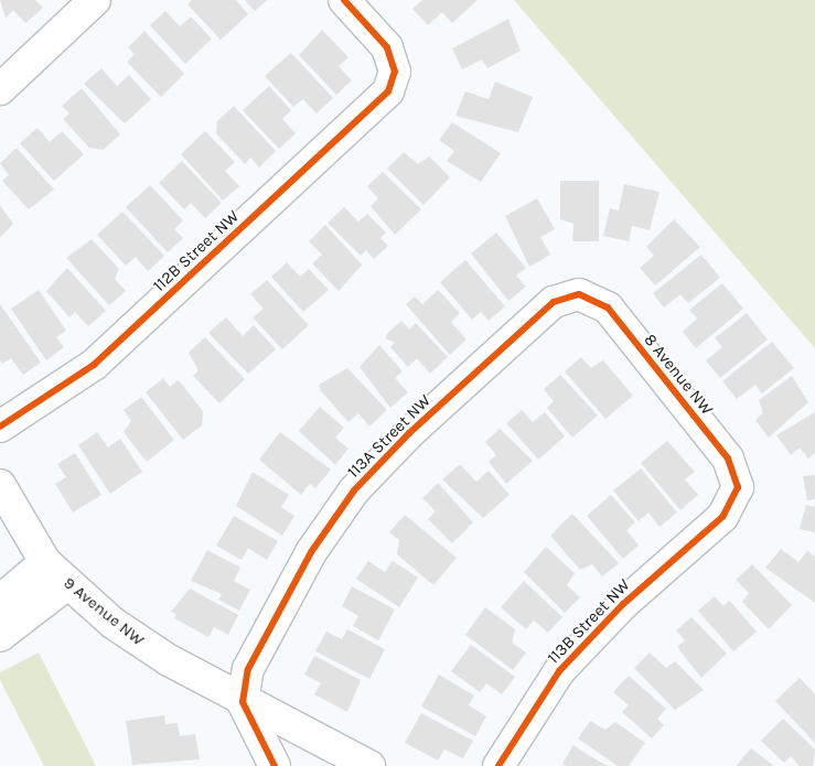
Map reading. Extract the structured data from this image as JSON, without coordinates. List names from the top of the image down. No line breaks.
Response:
{"streets":{"street":["112B Street NW","8 Avenue NW","113A Street NW","9 Avenue NW","113B Street NW"]},"crossings":[["8 Avenue NW","113A Street NW"],["8 Avenue NW","113B Street NW"],["113A Street NW","9 Avenue NW"]]}
